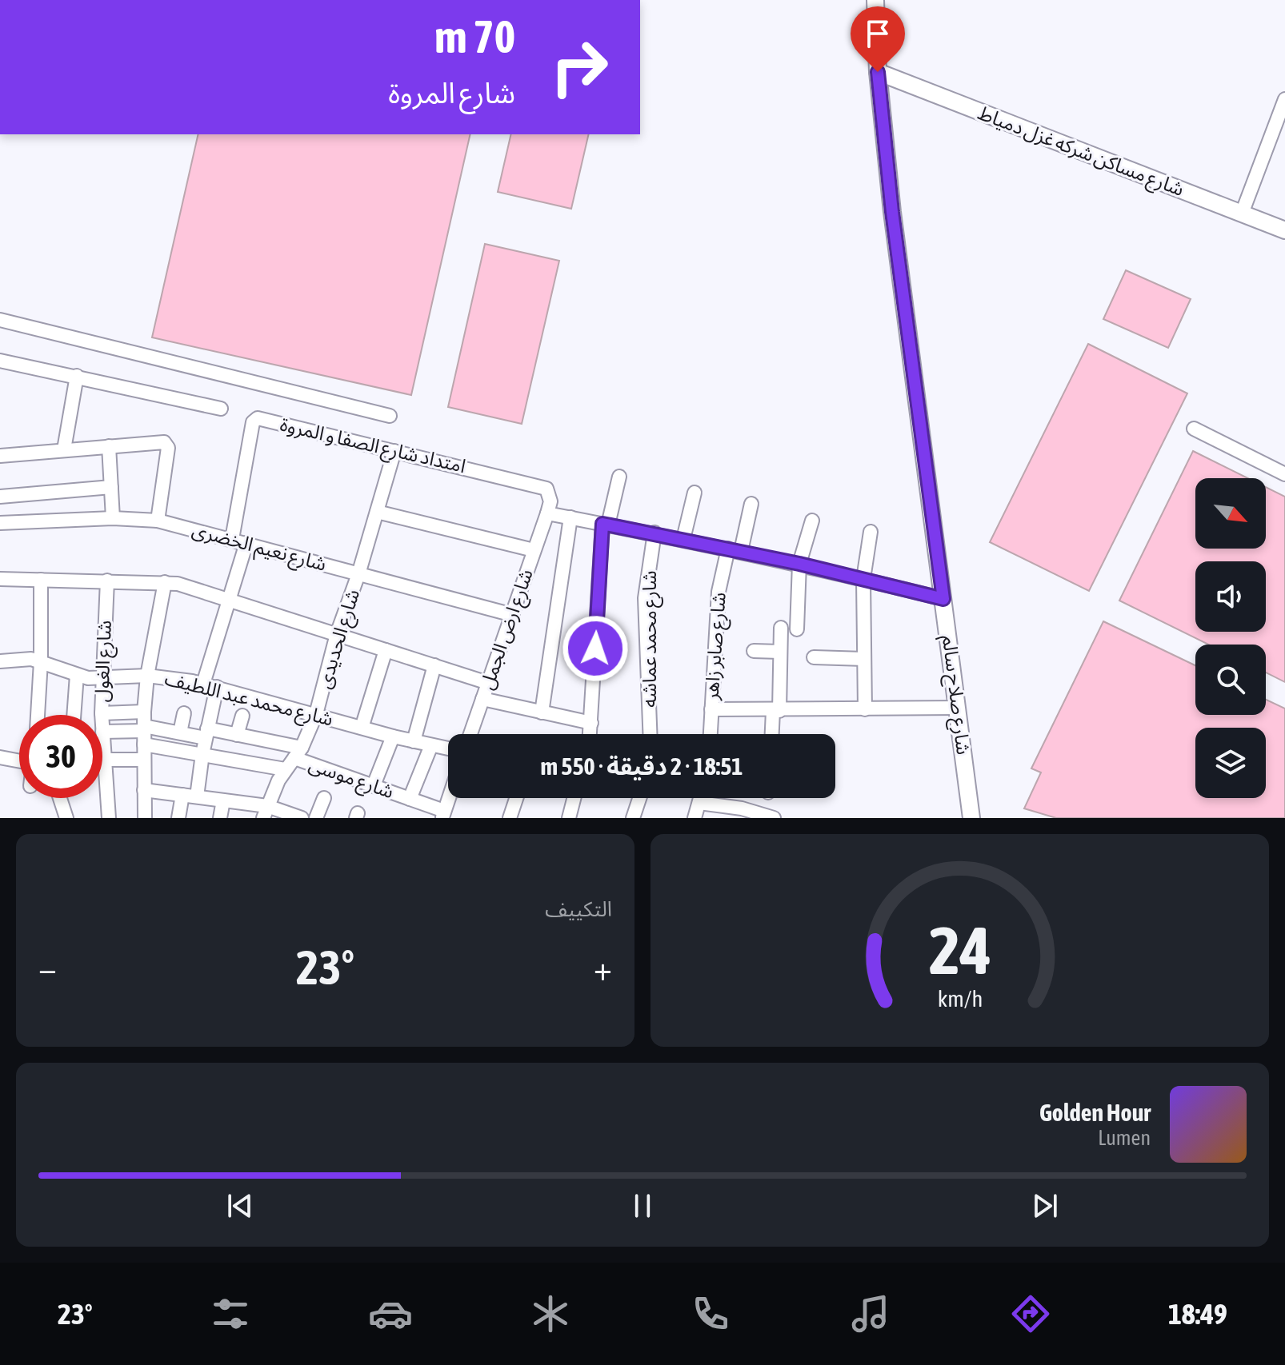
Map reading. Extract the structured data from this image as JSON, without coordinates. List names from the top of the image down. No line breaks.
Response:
{"streets":{"street":["شارع مساكن شركه غزل دمياط","امتداد شارع الصفا و المروة","شارع نعيم الخضرى","شارع ارض الجمل","شارع الحديدى","شارع محمد عماشه","شارع صابر زاهر","شارع الغول","شارع صلاح سالم","شارع محمد عبد اللطيف","شارع موسى"]},"crossings":[["شارع مساكن شركه غزل دمياط","شارع صلاح سالم"],["امتداد شارع الصفا و المروة","شارع نعيم الخضرى"],["امتداد شارع الصفا و المروة","شارع ارض الجمل"],["امتداد شارع الصفا و المروة","شارع الحديدى"],["شارع نعيم الخضرى","شارع ارض الجمل"],["شارع نعيم الخضرى","شارع الحديدى"],["شارع الحديدى","شارع محمد عبد اللطيف"],["شارع الحديدى","شارع موسى"],["شارع الغول","شارع محمد عبد اللطيف"]],"north":"bottom right","page":{"turn":["70 m","شارع المروة"],"limit":"30","trip":"18:51 · 2 دقيقة · 550 m","tile":"التكييف","heat":["−","23°","+"],"song":["Golden Hour","Lumen"],"tabs":["18:49","23°"],"gauge":["24","km/h"]}}
